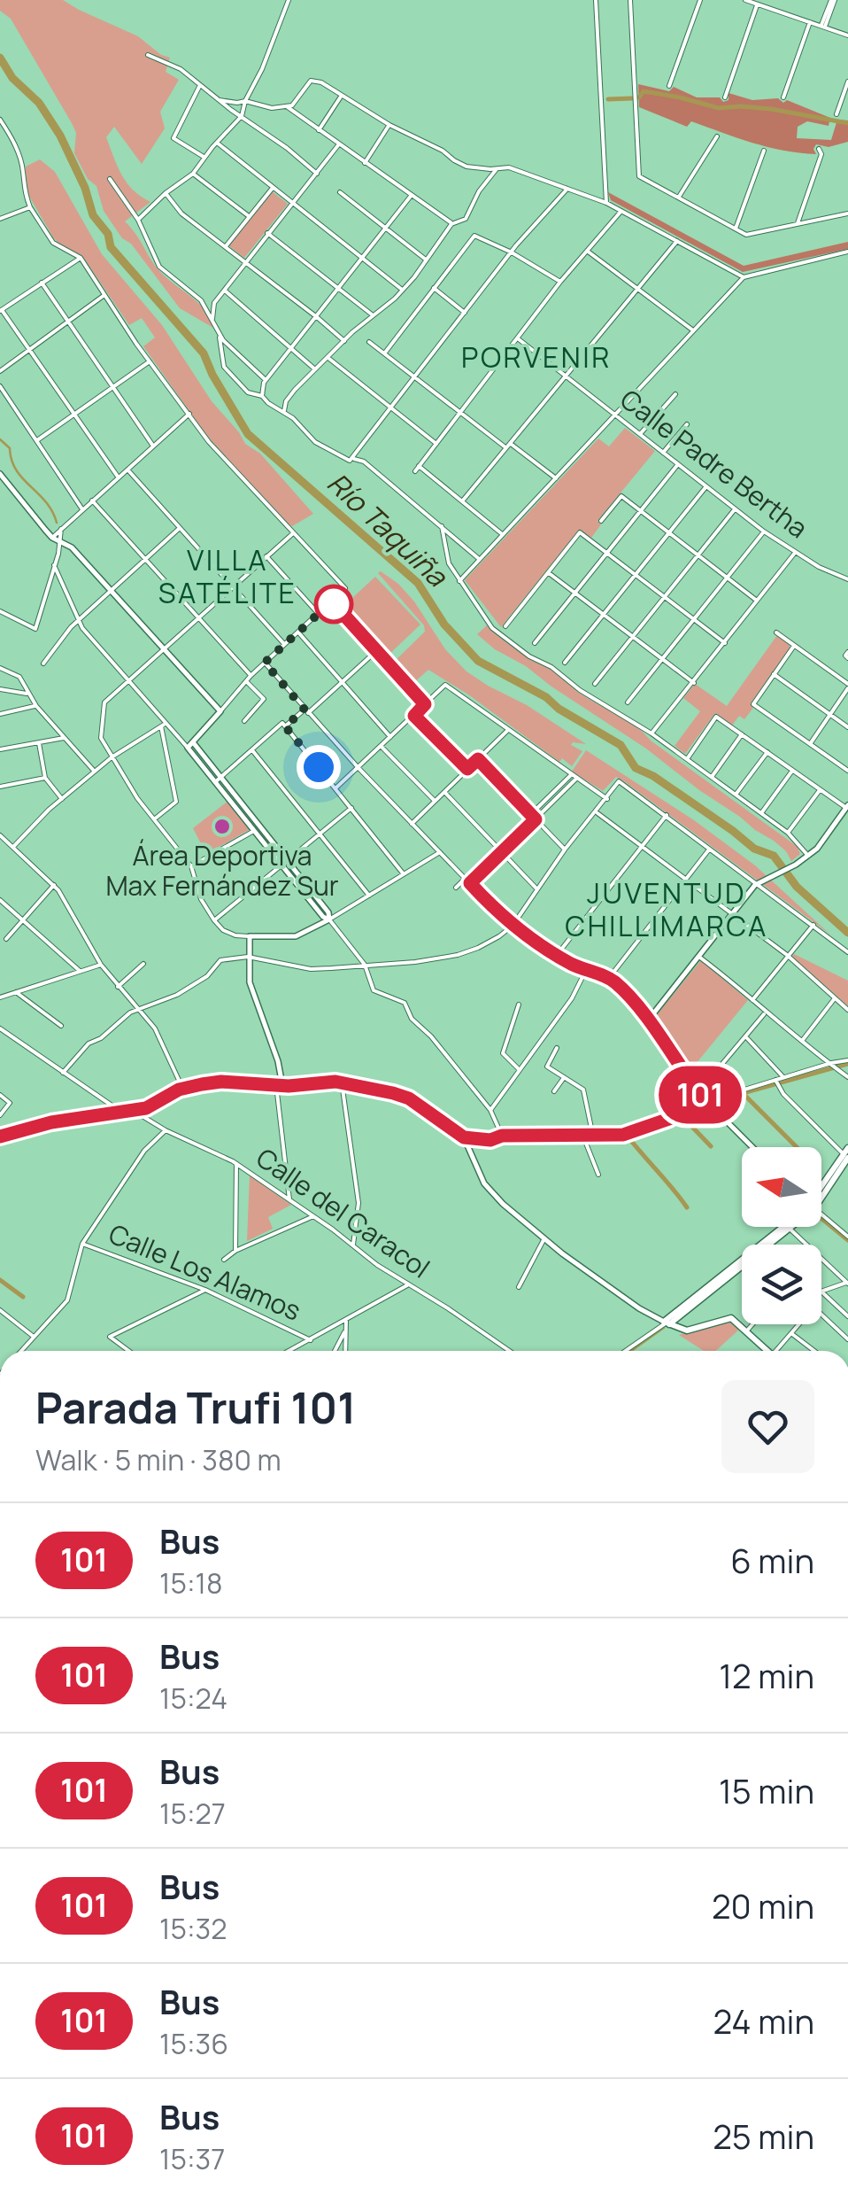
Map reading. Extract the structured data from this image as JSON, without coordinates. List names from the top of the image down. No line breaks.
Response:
{"streets":{"street":["Calle Padre Bertha","Calle del Caracol","Calle Los Alamos"]},"districts":["PORVENIR","VILLA SATÉLITE","JUVENTUD CHILLIMARCA"],"water":["Río Taquiña"],"places":["Área Deportiva Max Fernández Sur"],"lines":["bus line 101"],"north":"left","page":{"on_map":"101","heading":["Parada Trufi 101","Walk · 5 min · 380 m"],"list":[{"mark":"101","name":"Bus","note":"15:18","value":"6 min"},{"mark":"101","name":"Bus","note":"15:24","value":"12 min"},{"mark":"101","name":"Bus","note":"15:27","value":"15 min"},{"mark":"101","name":"Bus","note":"15:32","value":"20 min"},{"mark":"101","name":"Bus","note":"15:36","value":"24 min"},{"mark":"101","name":"Bus","note":"15:37","value":"25 min"}]}}
